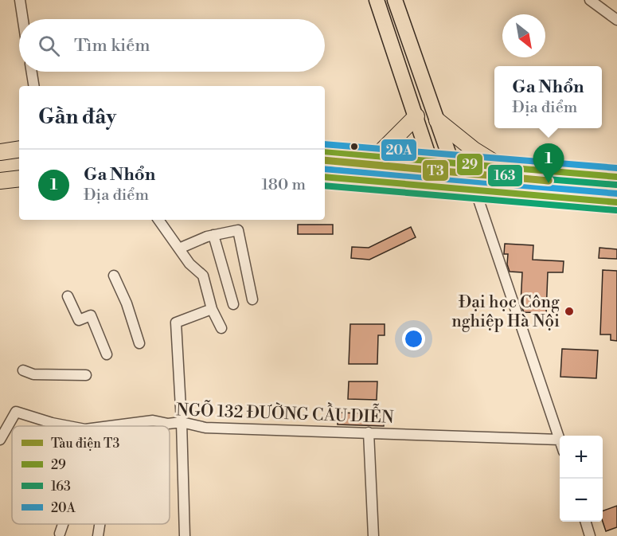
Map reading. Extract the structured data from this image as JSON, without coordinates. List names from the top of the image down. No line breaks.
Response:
{"streets":{"street":["NGÕ 132 ĐƯỜNG CẦU DIỄN"]},"places":["Đại học Công nghiệp Hà Nội"],"lines":["transit line 20A","transit line 29","metro line T3","transit line 163"],"legend":["Tàu điện T3","29","163","20A"],"north":"bottom right","page":{"search":"Tìm kiếm","popup":["Ga Nhổn","Địa điểm"],"heading":"Gần đây","pins":"1","list":[{"mark":"1","name":"Ga Nhổn","note":"Địa điểm","value":"180 m"}],"map_buttons":["+","−"]}}
